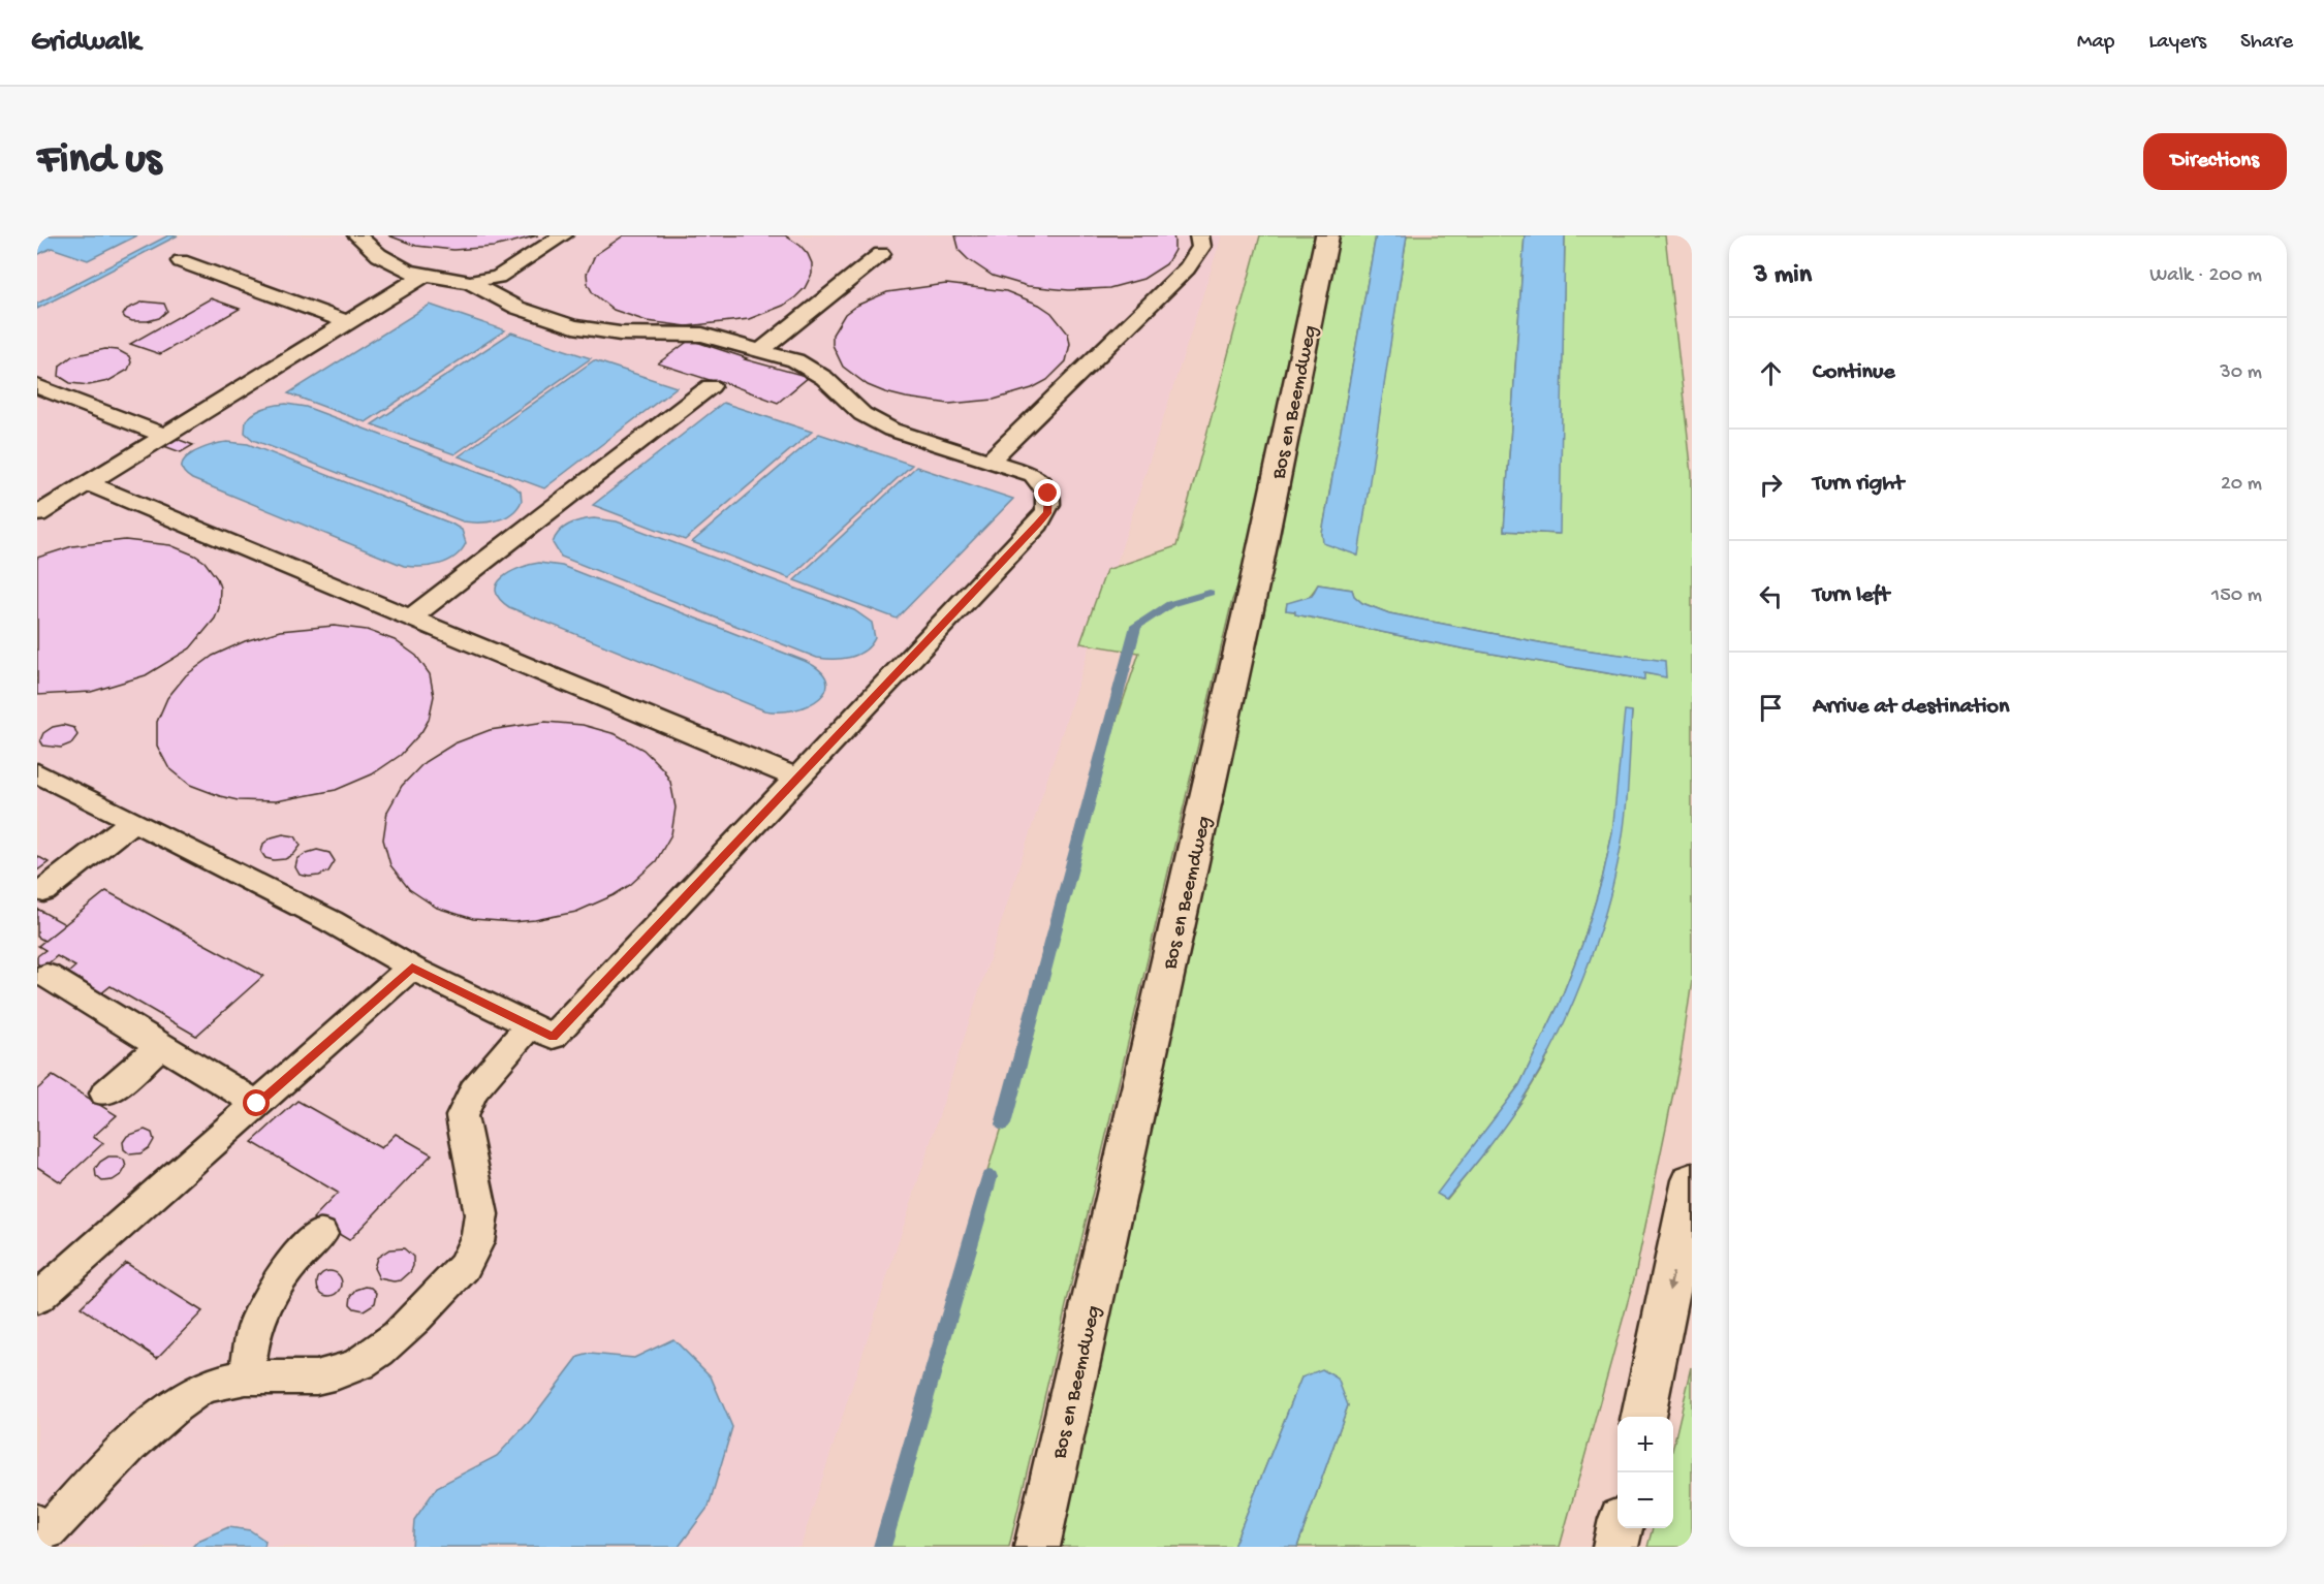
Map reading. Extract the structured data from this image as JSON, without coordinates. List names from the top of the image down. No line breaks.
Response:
{"streets":{"main road":["Bos en Beemdweg"]},"page":{"header":"Gridwalk","nav":["Map","Layers","Share"],"buttons":"Directions","title":"Find us","heading":["3 min","Walk · 200 m"],"list":[["Continue","30 m"],["Turn right","20 m"],["Turn left","150 m"],"Arrive at destination"],"map_buttons":["+","−"]}}
